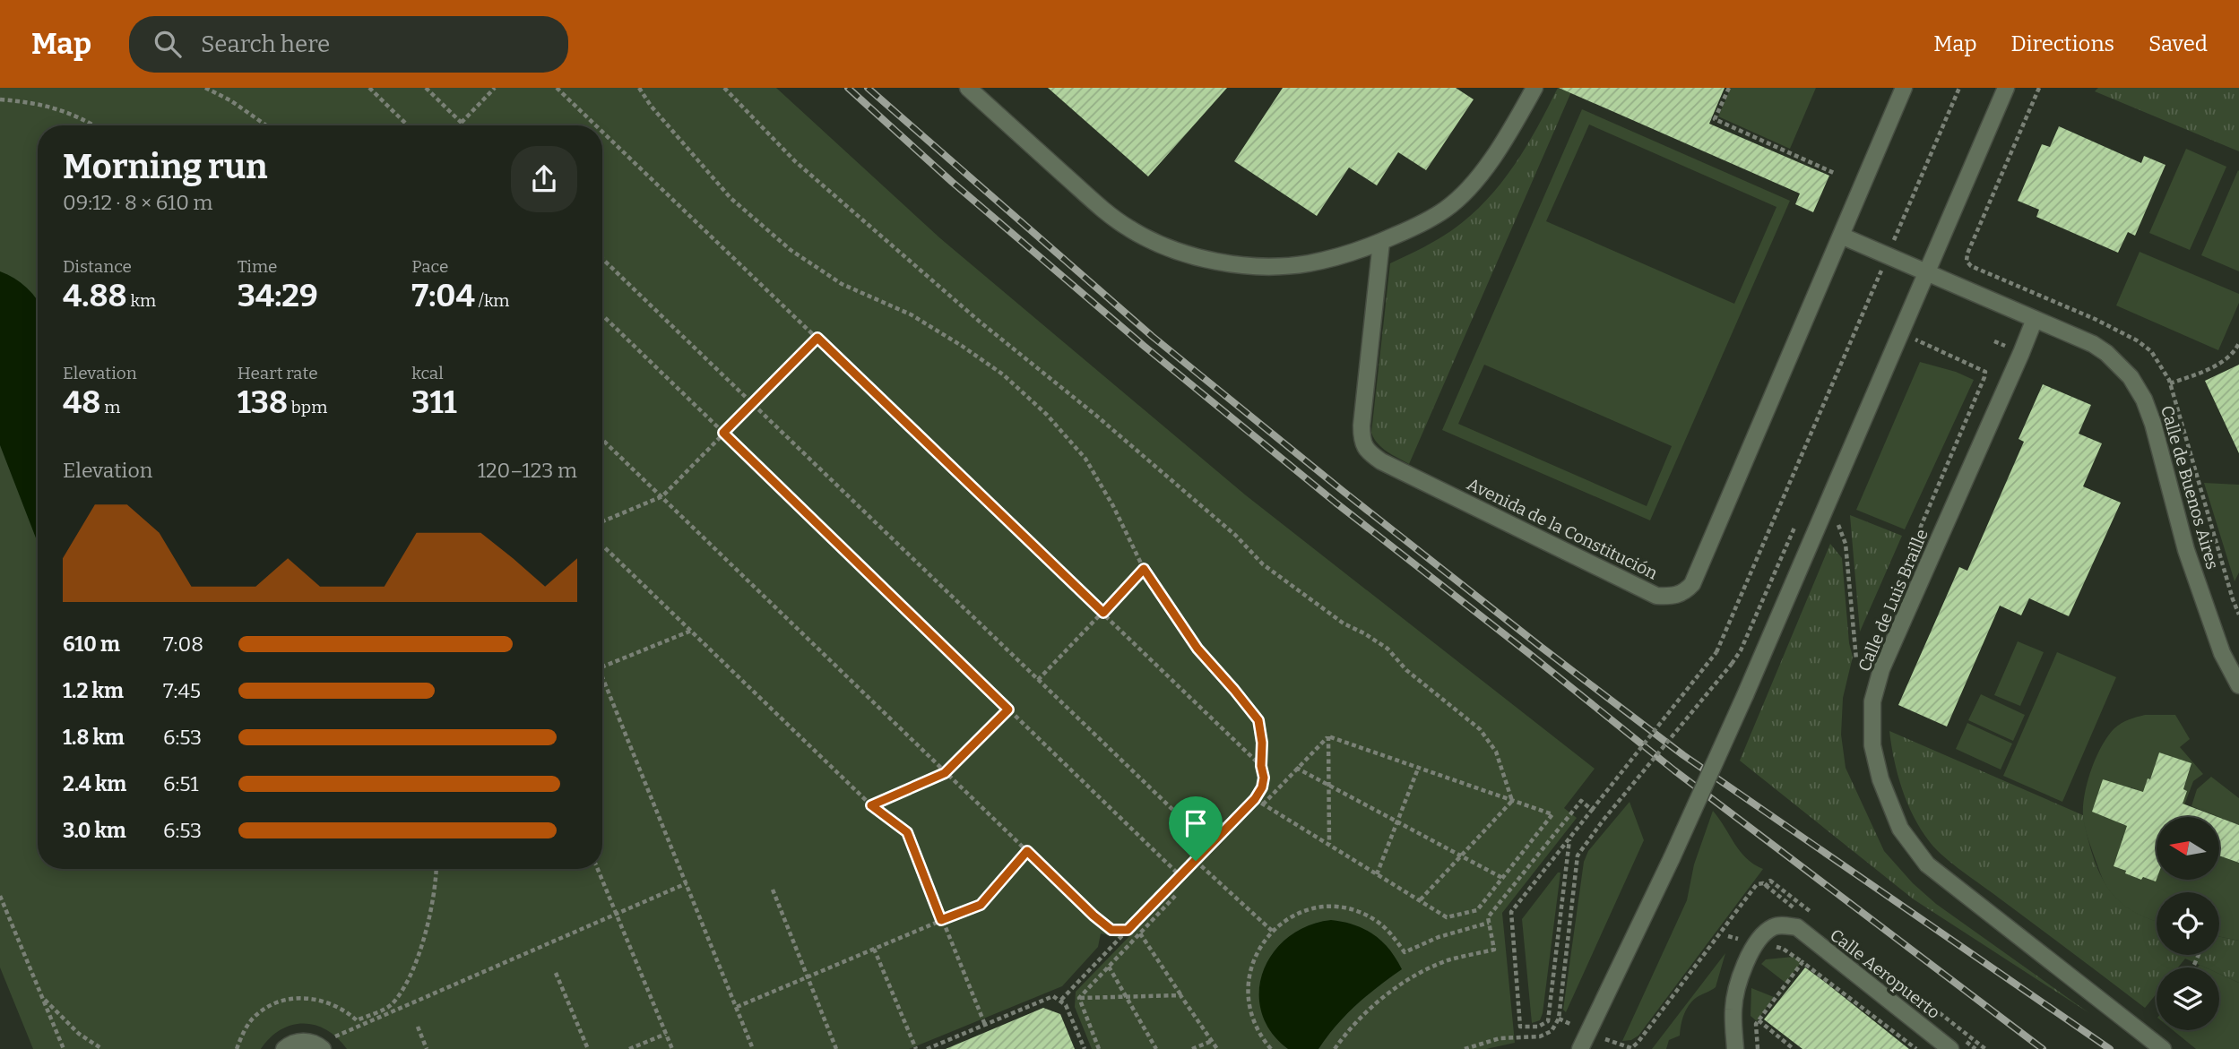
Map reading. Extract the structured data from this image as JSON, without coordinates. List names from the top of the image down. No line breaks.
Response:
{"streets":{"street":["Calle de Buenos Aires","Avenida de la Constitución","Calle de Luis Braille","Calle Aeropuerto"]},"crossings":[["Calle de Buenos Aires","Calle de Luis Braille"]],"north":"left","page":{"header":"Map","search":"Search here","nav":["Map","Directions","Saved"],"heading":["Morning run","09:12 · 8 × 610 m"],"stats":[["Distance","4.88 km"],["Time","34:29"],["Pace","7:04 /km"],["Elevation","48 m"],["Heart rate","138 bpm"],["kcal","311"]],"chart":["Elevation","120–123 m"],"list":[{"name":"610 m","note":"7:08"},{"name":"1.2 km","note":"7:45"},{"name":"1.8 km","note":"6:53"},{"name":"2.4 km","note":"6:51"},{"name":"3.0 km","note":"6:53"}]}}
